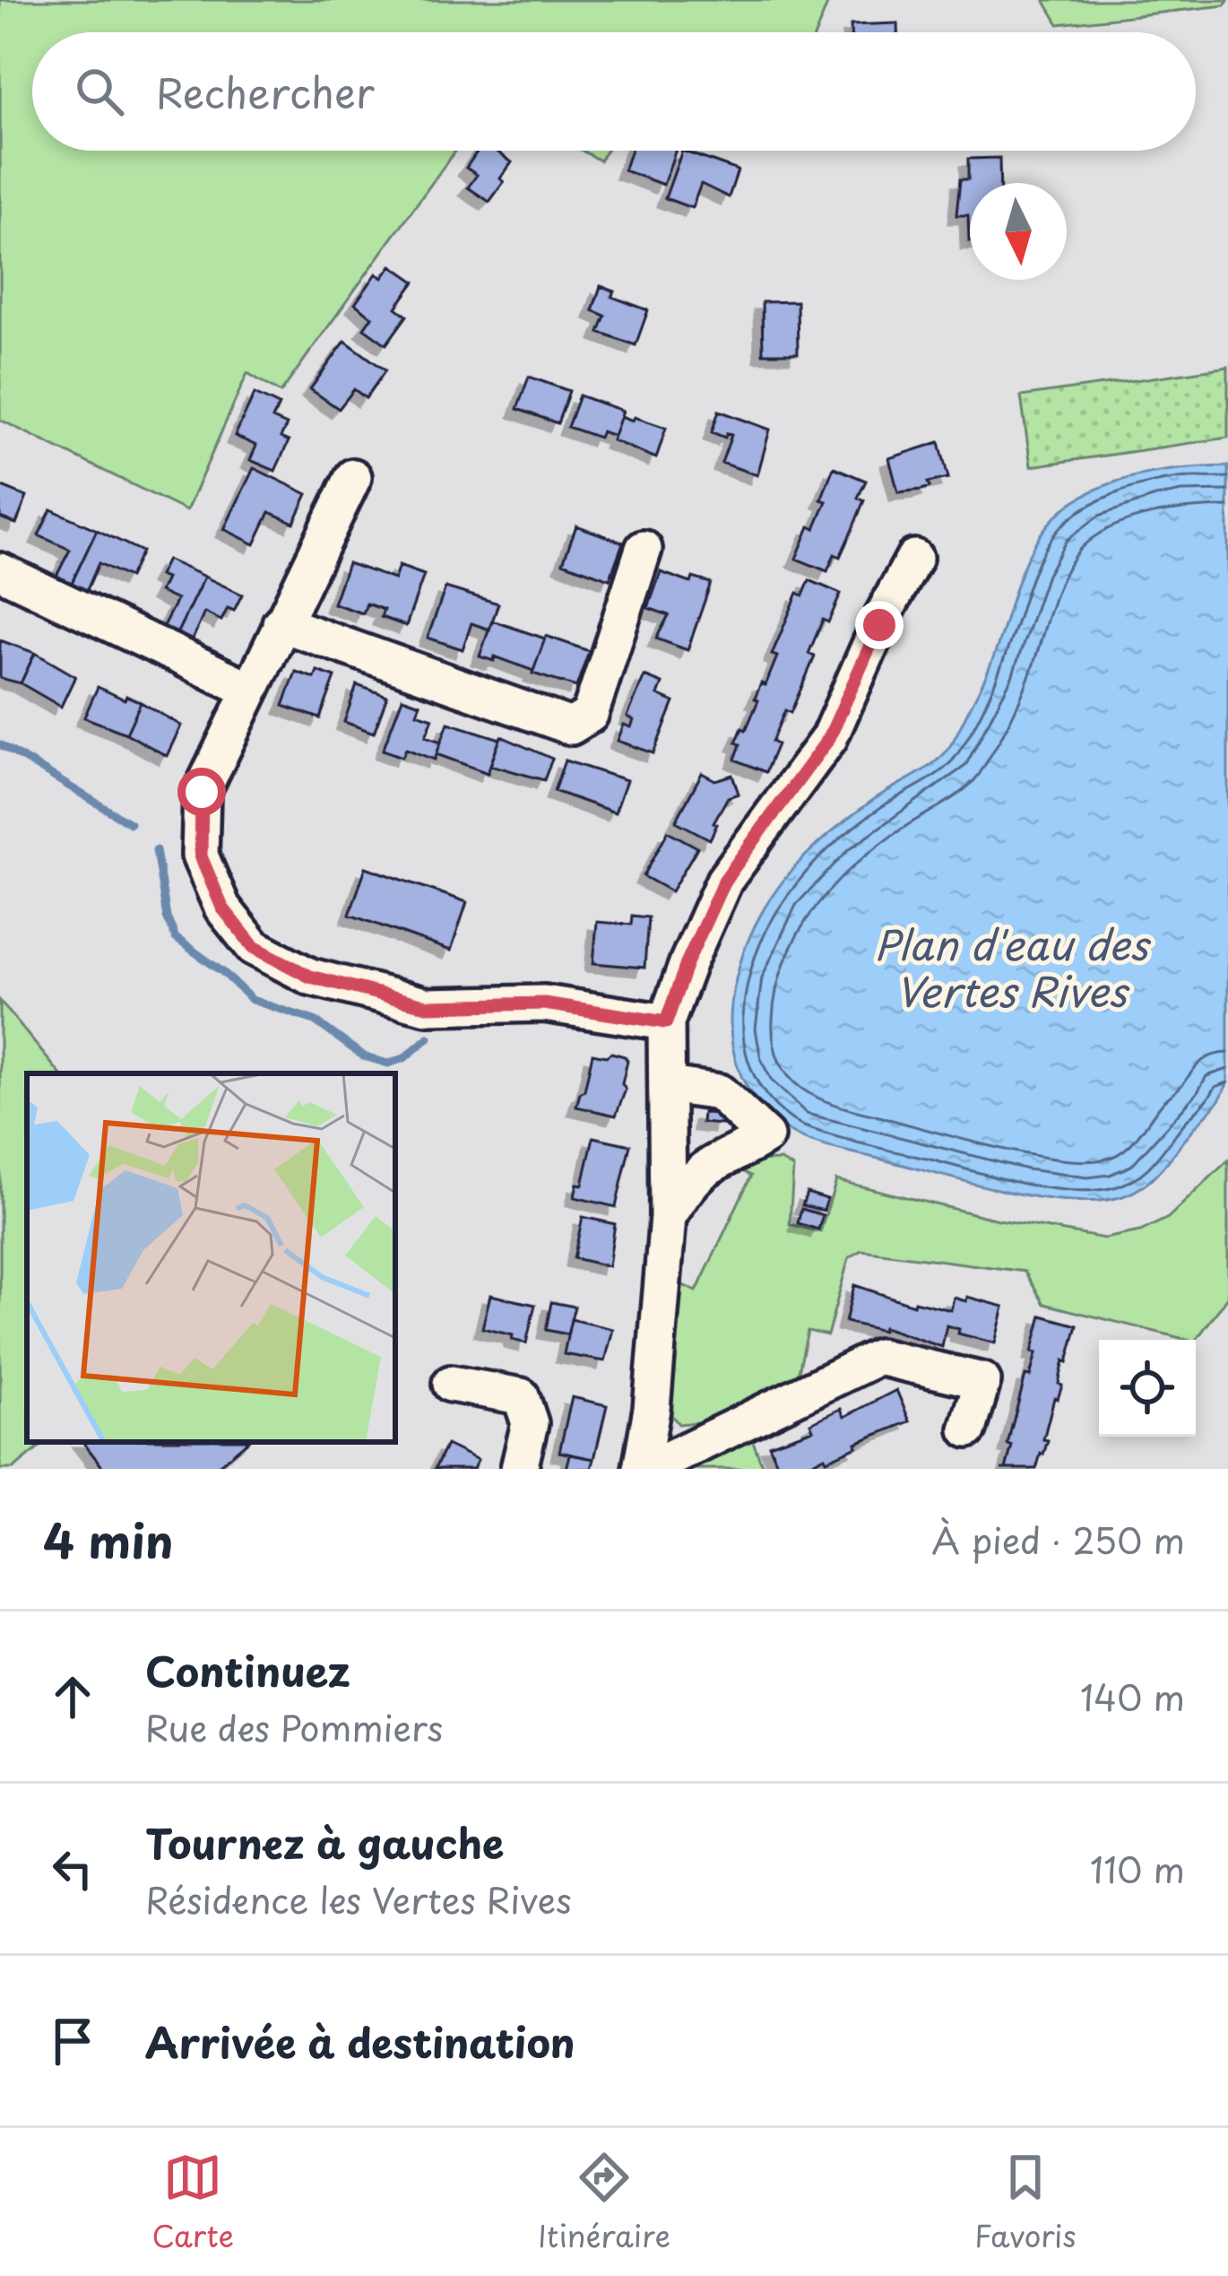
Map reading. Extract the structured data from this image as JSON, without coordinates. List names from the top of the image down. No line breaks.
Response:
{"water":["Plan d'eau des Vertes Rives"],"north":"bottom","page":{"search":"Rechercher","heading":["4 min","À pied · 250 m"],"list":[["Continuez","Rue des Pommiers","140 m"],["Tournez à gauche","Résidence les Vertes Rives","110 m"],"Arrivée à destination"],"nav":["Carte","Itinéraire","Favoris"]}}
